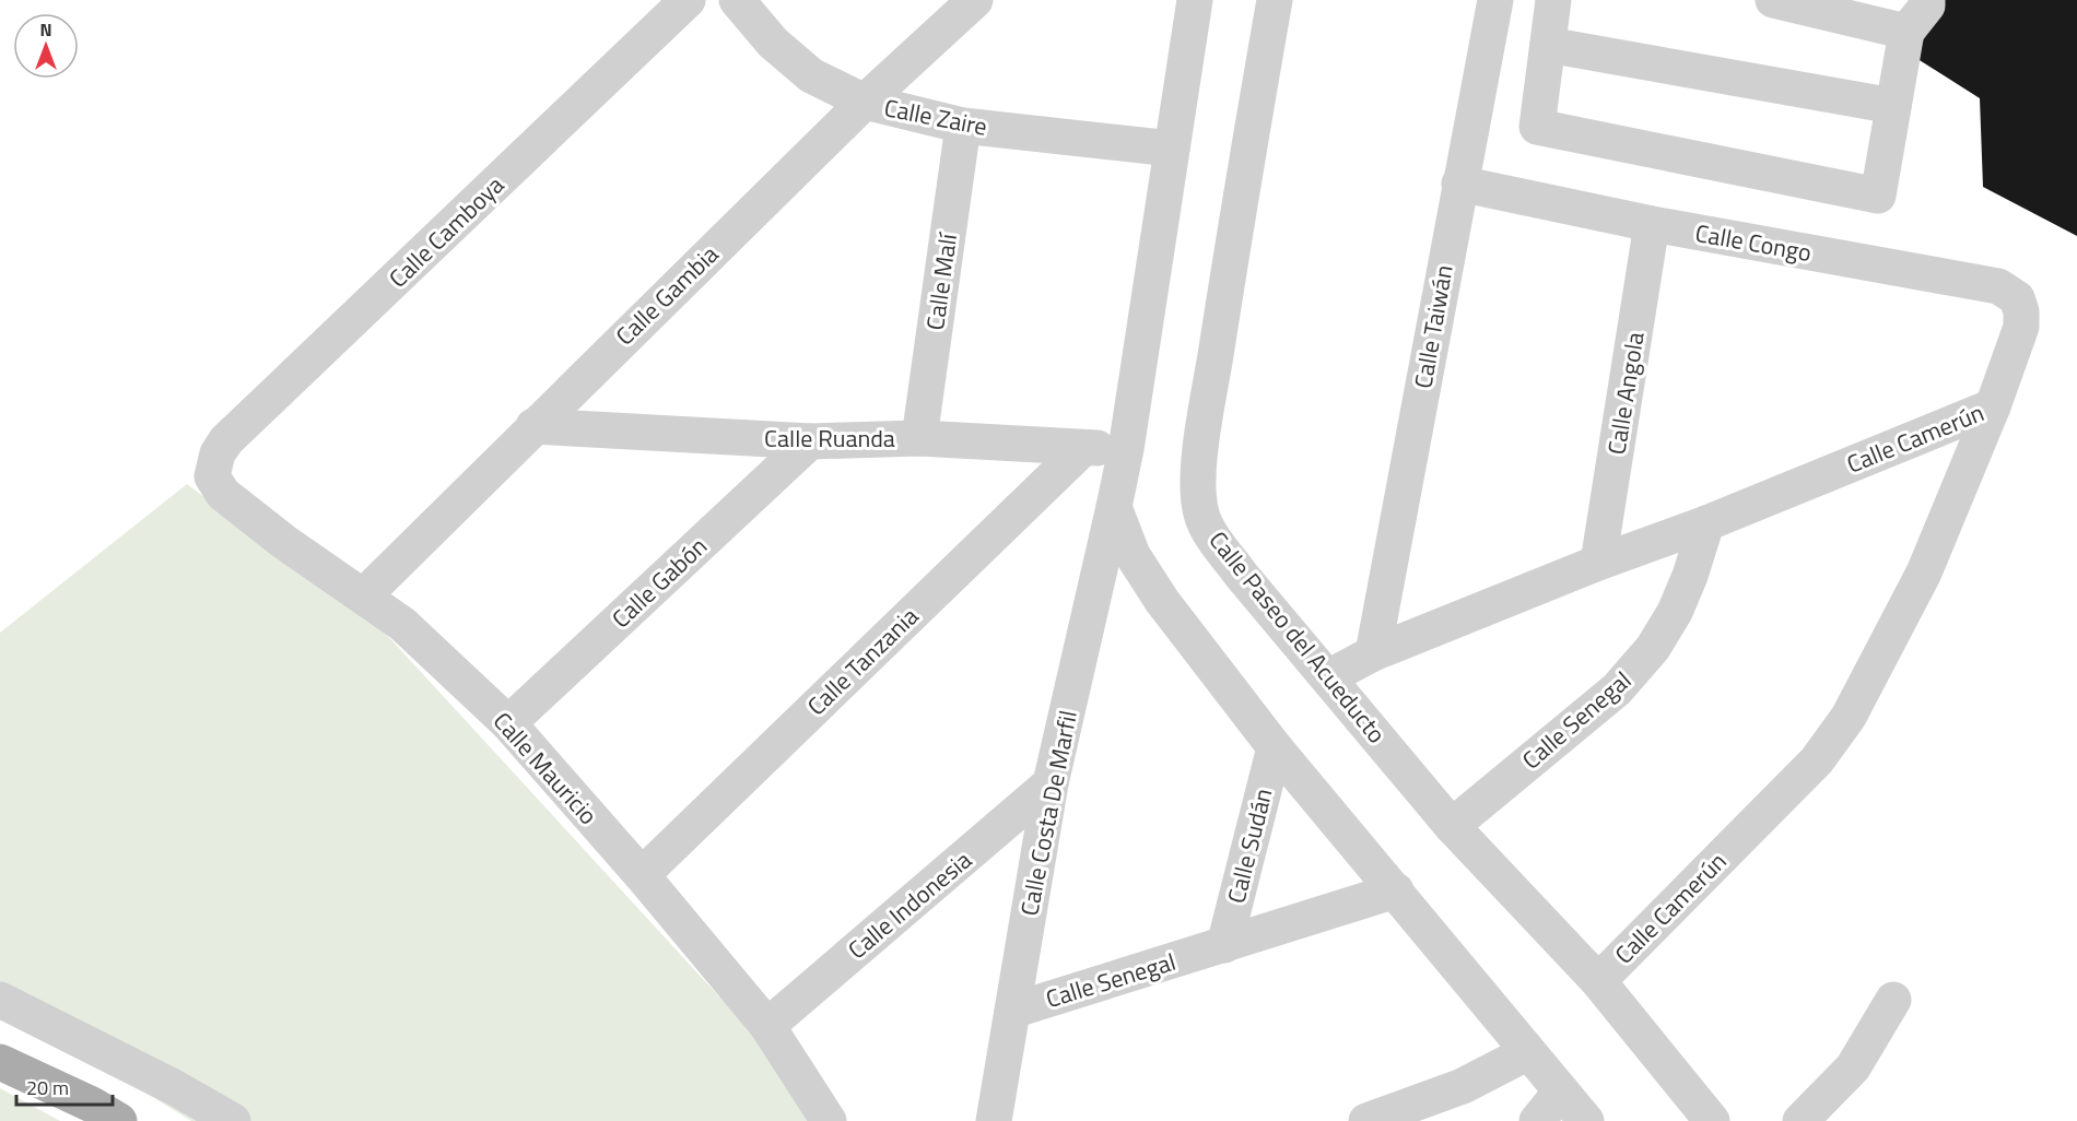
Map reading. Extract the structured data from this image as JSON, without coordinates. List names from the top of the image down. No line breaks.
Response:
{"streets":{"street":["Calle Zaire","Calle Camboya","Calle Congo","Calle Malí","Calle Gambia","Calle Taiwán","Calle Angola","Calle Ruanda","Calle Camerún","Calle Gabón","Calle Paseo del Acueducto","Calle Tanzania","Calle Senegal","Calle Mauricio","Calle Costa De Marfil","Calle Sudán","Calle Indonesia"]},"crossings":[["Calle Zaire","Calle Malí"],["Calle Zaire","Calle Gambia"],["Calle Camboya","Calle Mauricio"],["Calle Congo","Calle Taiwán"],["Calle Congo","Calle Angola"],["Calle Congo","Calle Camerún"],["Calle Malí","Calle Ruanda"],["Calle Gambia","Calle Ruanda"],["Calle Gambia","Calle Mauricio"],["Calle Taiwán","Calle Camerún"],["Calle Angola","Calle Camerún"],["Calle Ruanda","Calle Gabón"],["Calle Ruanda","Calle Tanzania"],["Calle Camerún","Calle Paseo del Acueducto"],["Calle Camerún","Calle Senegal"],["Calle Gabón","Calle Mauricio"],["Calle Paseo del Acueducto","Calle Senegal"],["Calle Tanzania","Calle Mauricio"],["Calle Senegal","Calle Costa De Marfil"],["Calle Senegal","Calle Sudán"],["Calle Mauricio","Calle Indonesia"],["Calle Costa De Marfil","Calle Indonesia"]],"scale_bar":"20 m","north":"top"}
